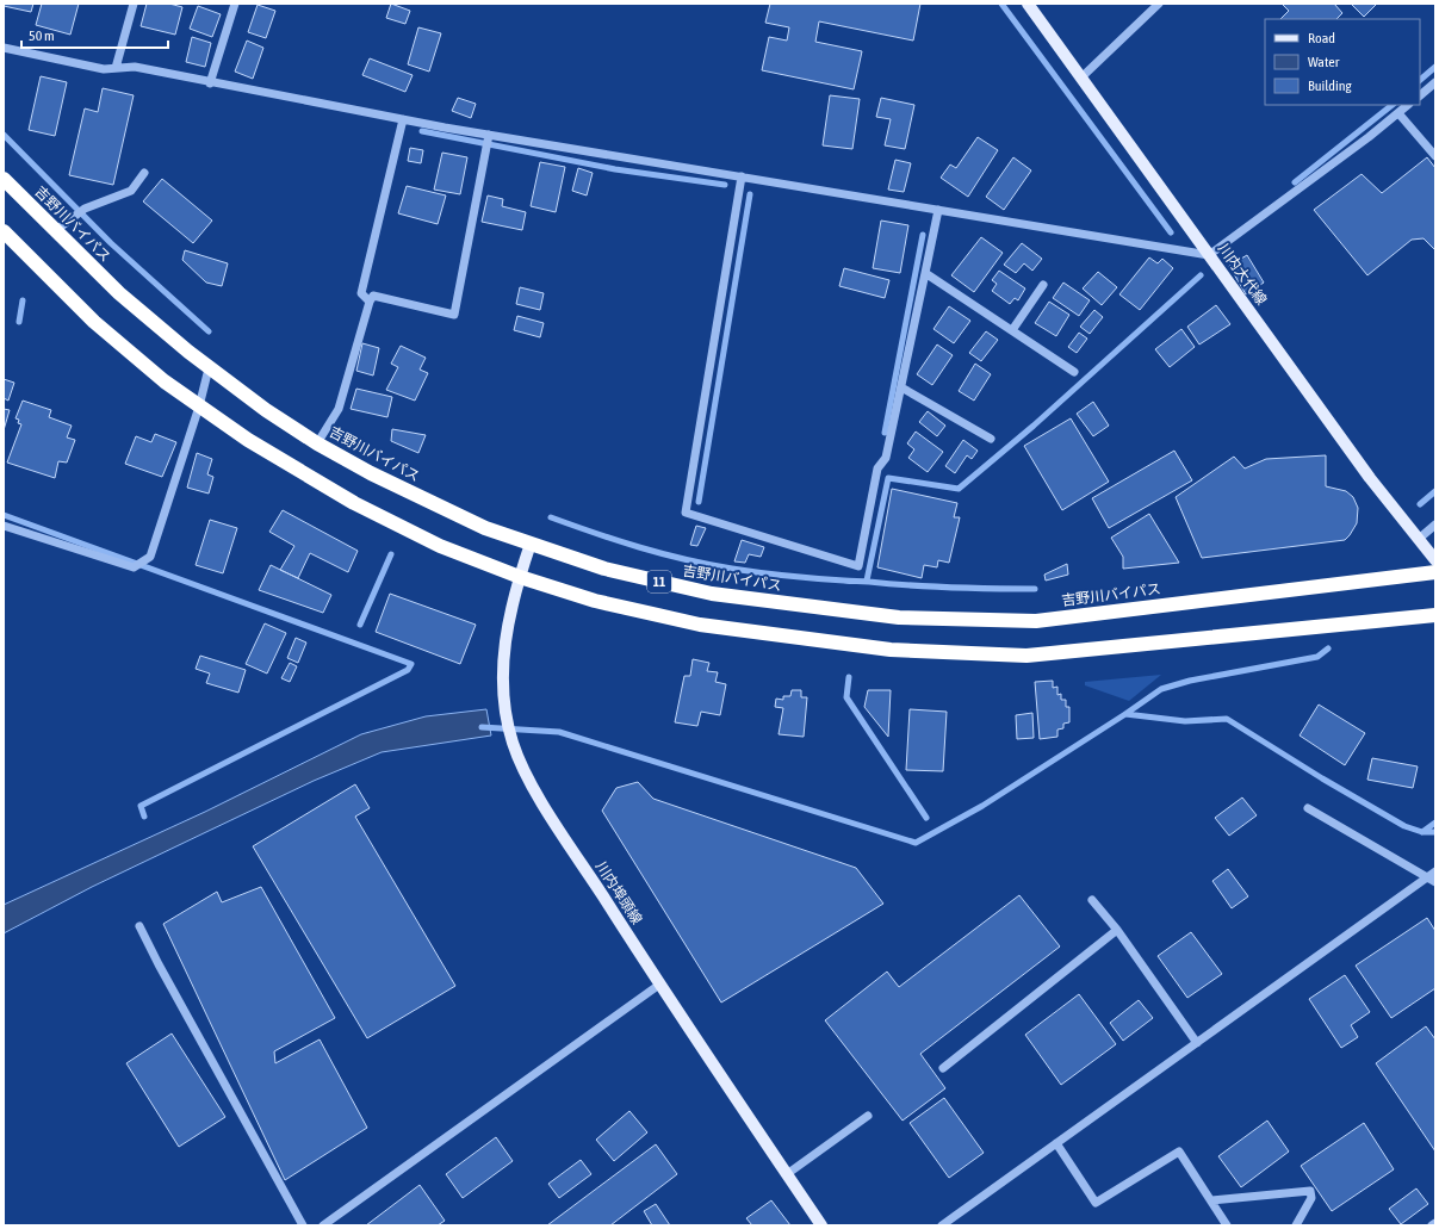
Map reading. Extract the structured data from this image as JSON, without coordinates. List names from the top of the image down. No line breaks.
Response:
{"streets":{"highway":["吉野川バイパス","11"],"main road":["川内大代線","川内埠頭線"]},"crossings":[["吉野川バイパス","川内埠頭線"],["11","川内埠頭線"]],"legend":["Road","Water","Building"],"scale_bar":"50 m"}
